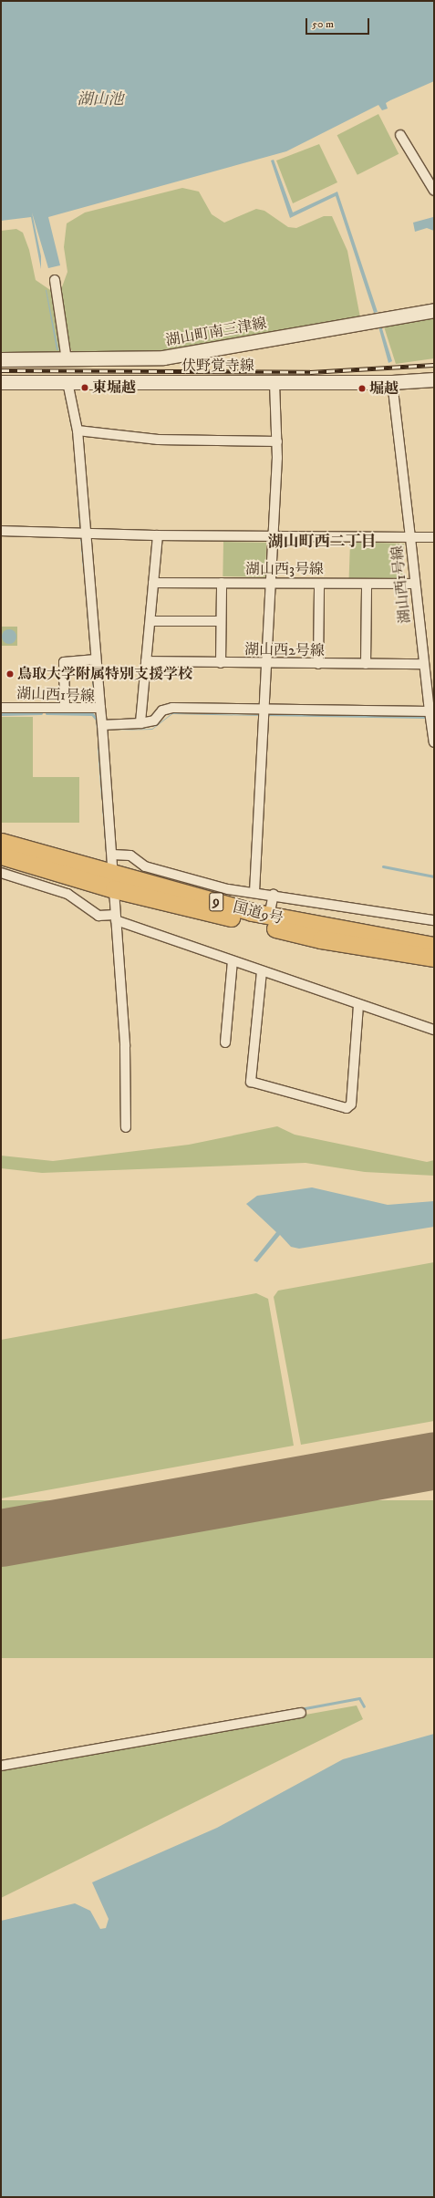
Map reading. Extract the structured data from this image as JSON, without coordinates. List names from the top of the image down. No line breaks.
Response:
{"streets":{"highway":["9","国道9号"],"street":["湖山町南三津線","伏野覚寺線","湖山西3号線","湖山西1号線","湖山西2号線"]},"crossings":[["湖山西3号線","湖山西1号線"],["湖山西1号線","湖山西2号線"]],"districts":["湖山町西二丁目"],"water":["湖山池"],"places":["東堀越","堀越","鳥取大学附属特別支援学校"],"scale_bar":"50 m"}
